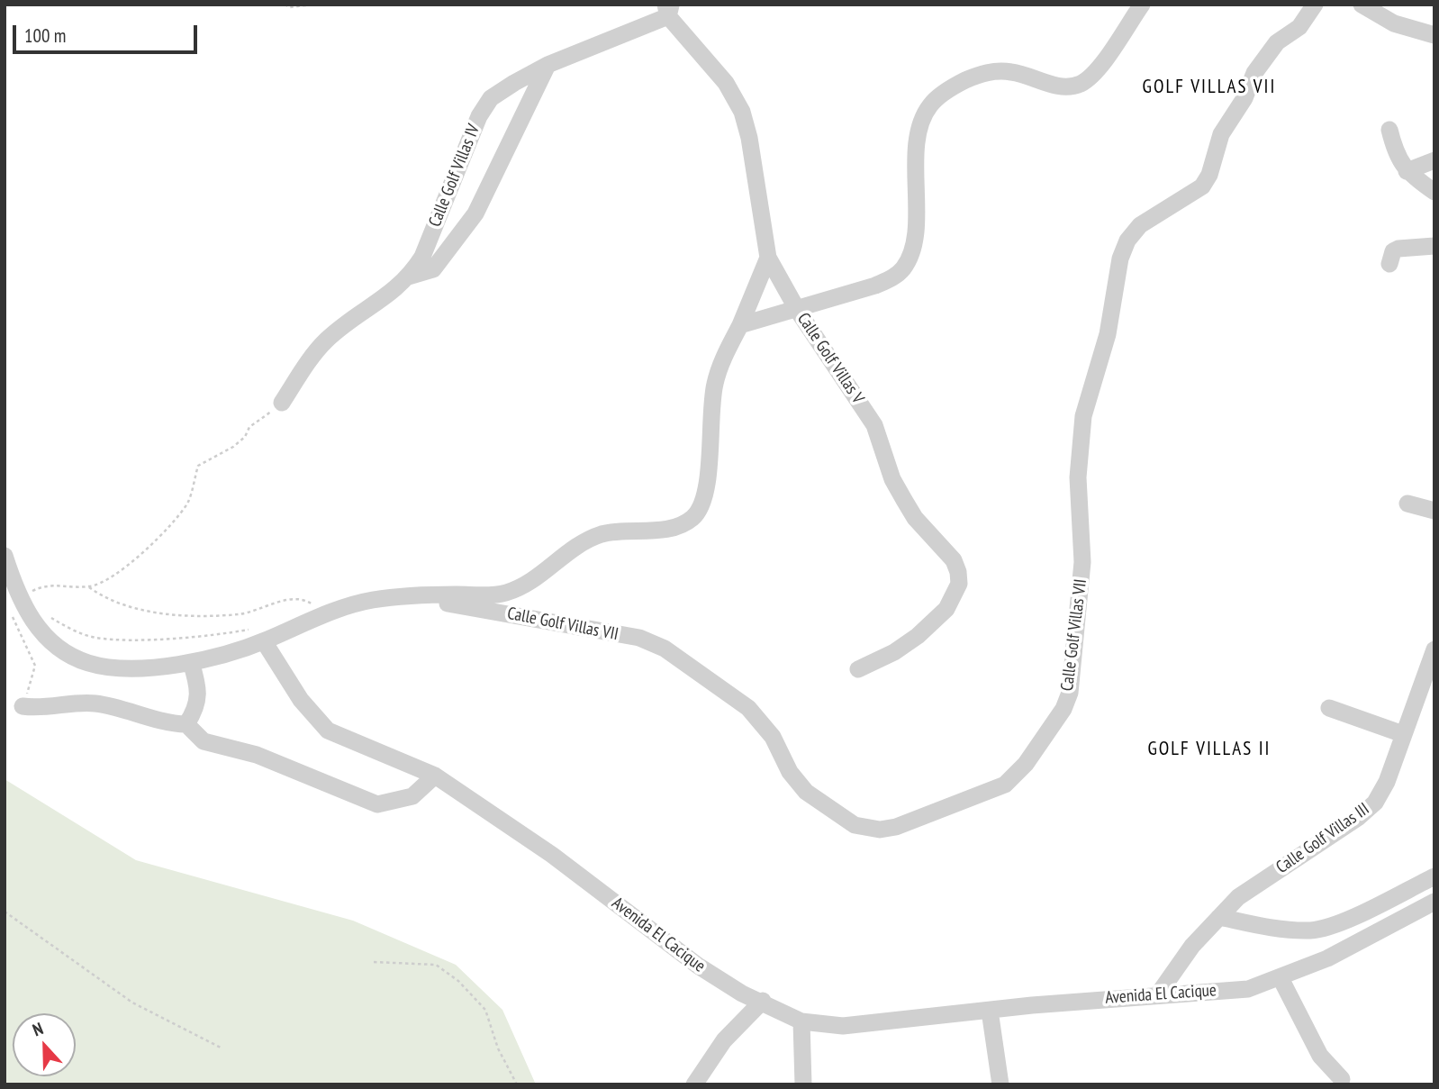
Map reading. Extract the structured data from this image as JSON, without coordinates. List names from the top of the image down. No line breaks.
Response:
{"streets":{"street":["Calle Golf Villas IV","Calle Golf Villas V","Calle Golf Villas VII","Calle Golf Villas III","Avenida El Cacique"]},"crossings":[["Calle Golf Villas IV","Calle Golf Villas V"],["Calle Golf Villas III","Avenida El Cacique"]],"districts":["GOLF VILLAS VII","GOLF VILLAS II"],"scale_bar":"100 m","north":"top"}
